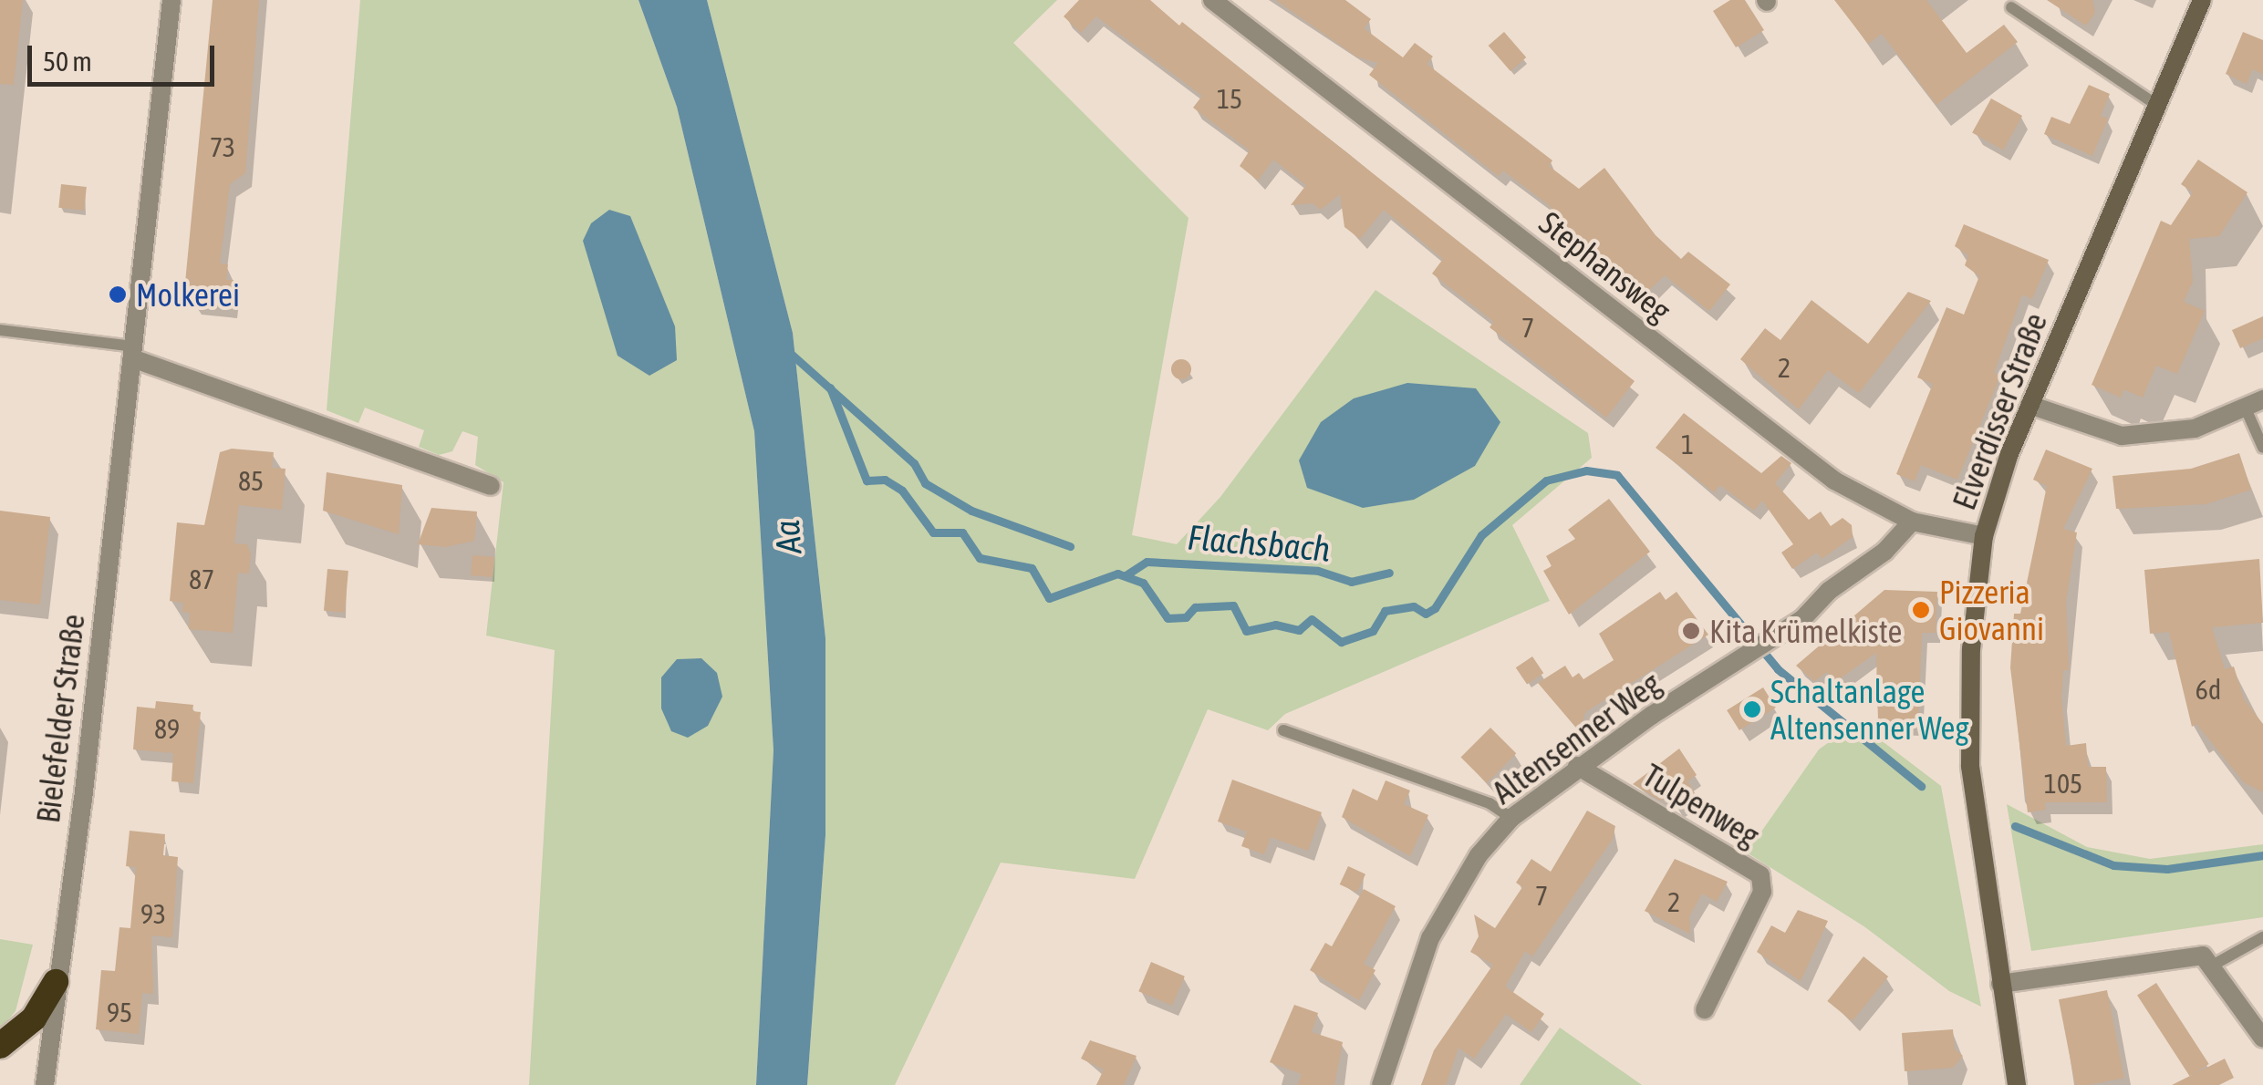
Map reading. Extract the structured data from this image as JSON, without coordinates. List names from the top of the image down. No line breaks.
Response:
{"streets":{"main road":["Elverdisser Straße"],"street":["Stephansweg","Bielefelder Straße","Altensenner Weg","Tulpenweg"]},"crossings":[["Stephansweg","Elverdisser Straße"],["Stephansweg","Altensenner Weg"],["Altensenner Weg","Tulpenweg"]],"water":["Aa","Flachsbach"],"places":["Molkerei","Pizzeria Giovanni","Kita Krümelkiste","Schaltanlage Altensenner Weg"],"house_numbers":["15","73","7","2","1","85","87","6d","89","105","7","2","93","95"],"scale_bar":"50 m"}
